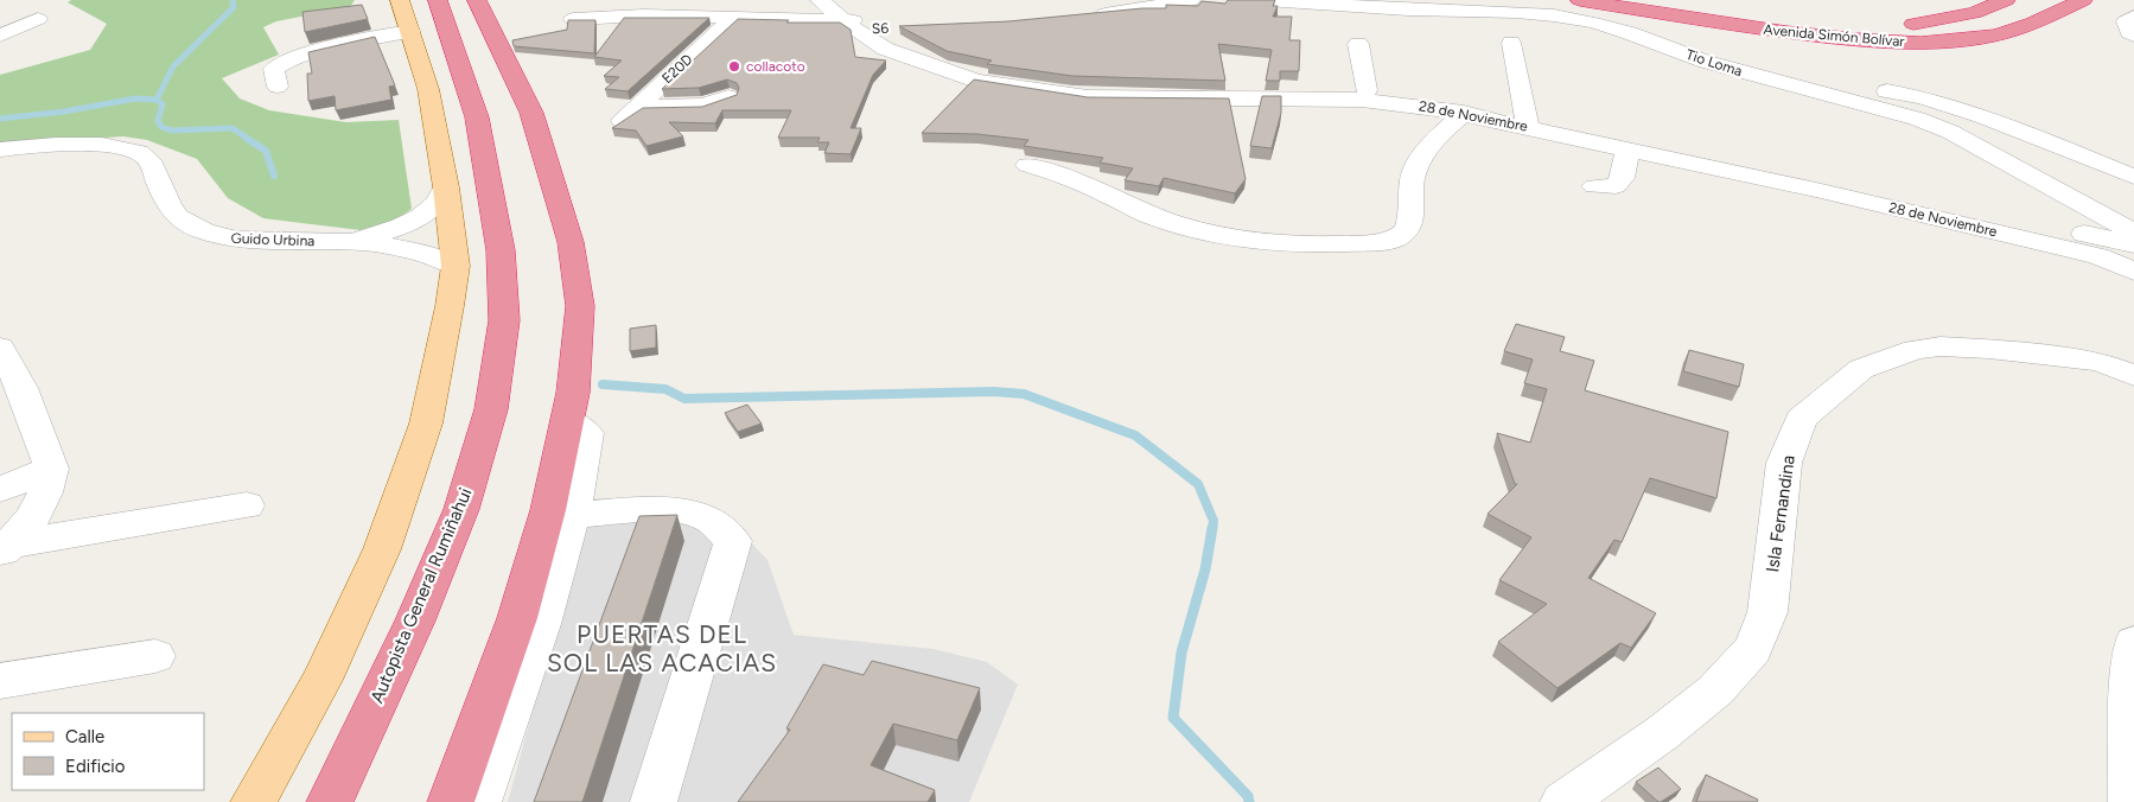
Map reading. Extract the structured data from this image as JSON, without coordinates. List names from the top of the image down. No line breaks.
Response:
{"streets":{"highway":["Avenida Simón Bolívar","Autopista General Rumiñahui"],"street":["Tio Loma","E20D","28 de Noviembre","Guido Urbina","Isla Fernandina"]},"districts":["PUERTAS DEL SOL LAS ACACIAS"],"places":["collacoto"],"legend":["Calle","Edificio"]}
